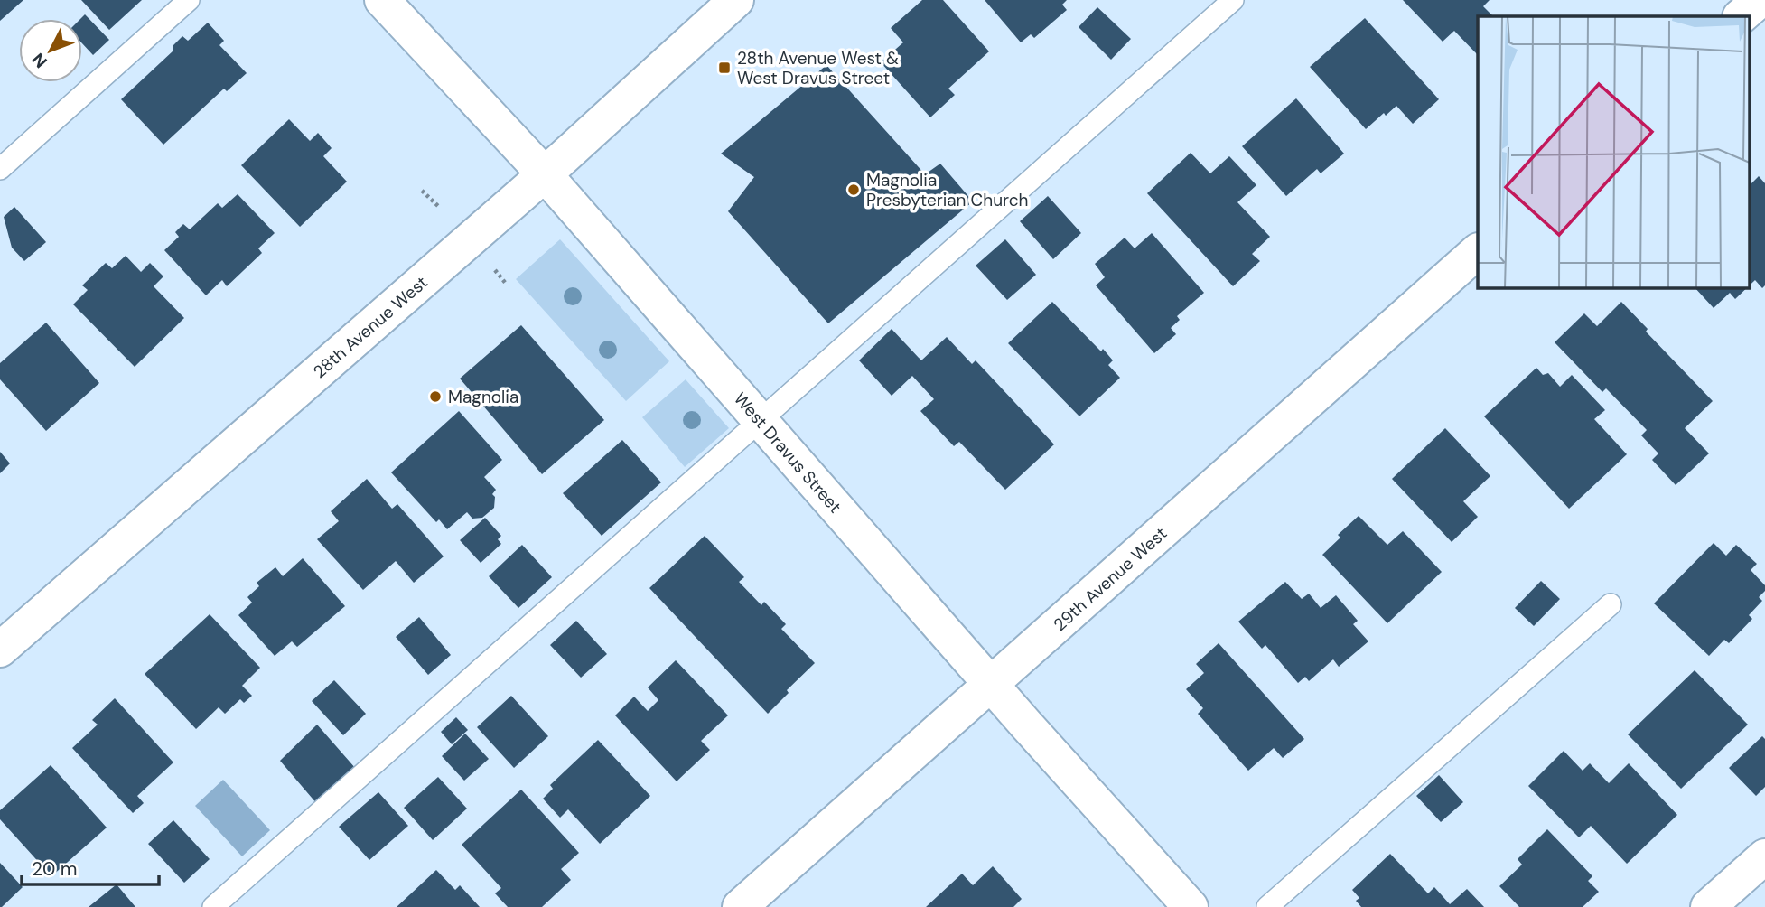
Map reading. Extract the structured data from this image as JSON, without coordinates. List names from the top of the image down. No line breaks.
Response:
{"streets":{"street":["28th Avenue West","West Dravus Street","29th Avenue West"]},"crossings":[["28th Avenue West","West Dravus Street"],["West Dravus Street","29th Avenue West"]],"places":{"transit":["28th Avenue West & West Dravus Street"],"other":["Magnolia Presbyterian Church","Magnolia"]},"scale_bar":"20 m","north":"bottom left"}
